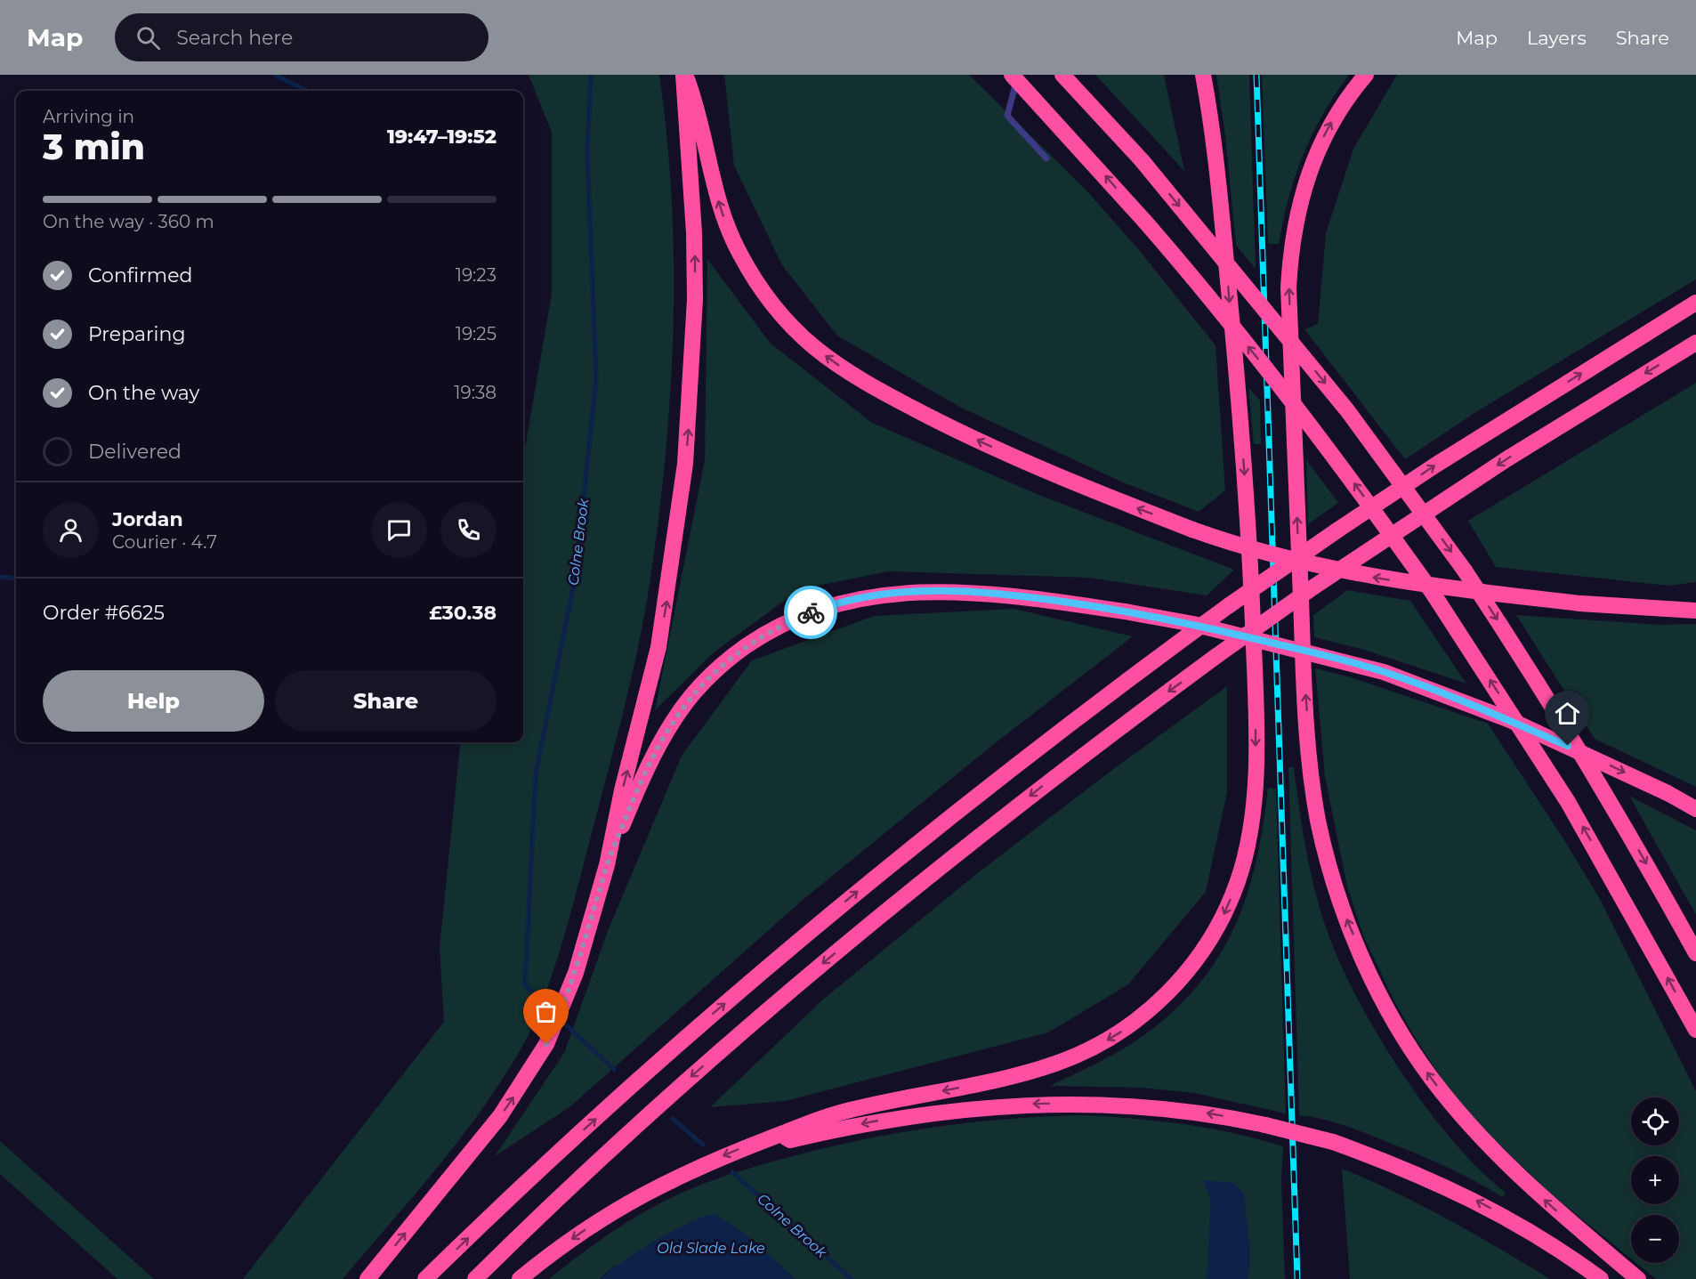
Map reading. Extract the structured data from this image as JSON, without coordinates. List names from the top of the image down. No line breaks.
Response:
{"water":["Colne Brook","Old Slade Lake"],"page":{"header":"Map","search":"Search here","nav":["Map","Layers","Share"],"heading":["3 min","Arriving in","19:47–19:52"],"panel":["Jordan","Courier · 4.7","Order #6625","£30.38"],"bar":"On the way · 360 m","list":[["Confirmed","19:23"],["Preparing","19:25"],["On the way","19:38"],"Delivered"],"buttons":["Help","Share"],"map_buttons":["+","−"]}}
